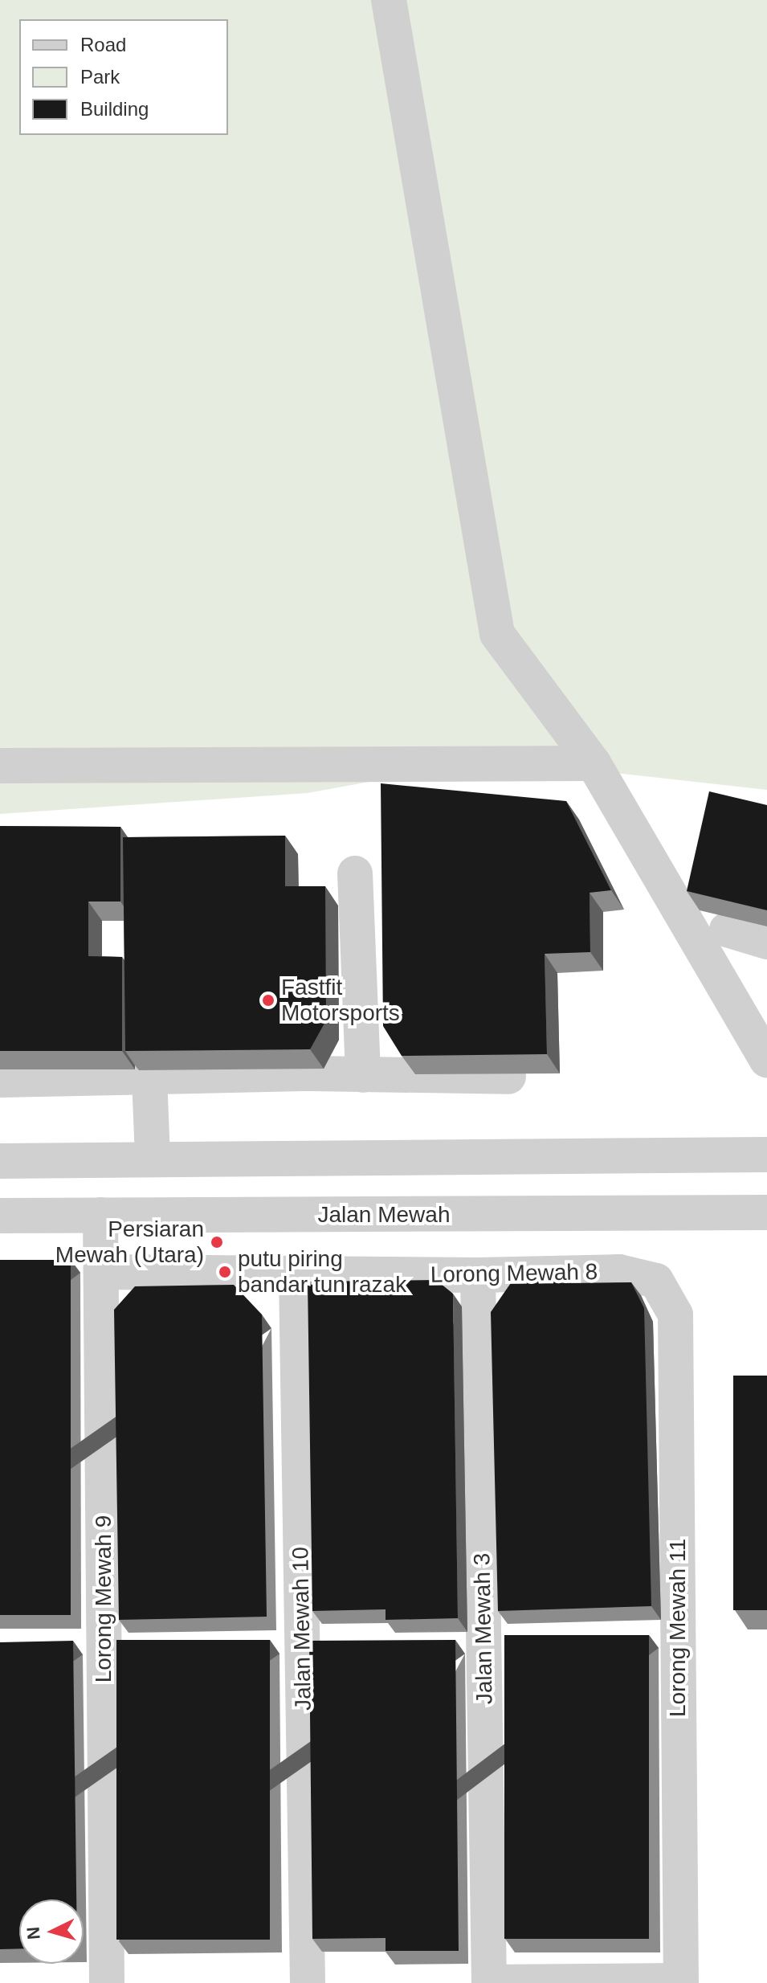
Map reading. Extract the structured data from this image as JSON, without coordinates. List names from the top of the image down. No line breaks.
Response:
{"streets":{"street":["Jalan Mewah","Lorong Mewah 8","Lorong Mewah 9","Lorong Mewah 11","Jalan Mewah 10","Jalan Mewah 3"]},"crossings":[["Jalan Mewah","Lorong Mewah 9"],["Lorong Mewah 8","Lorong Mewah 9"],["Lorong Mewah 8","Lorong Mewah 11"],["Lorong Mewah 8","Jalan Mewah 10"],["Lorong Mewah 8","Jalan Mewah 3"]],"places":["Fastfit Motorsports","Persiaran Mewah (Utara)","putu piring bandar tun razak"],"legend":["Road","Park","Building"],"north":"left"}
